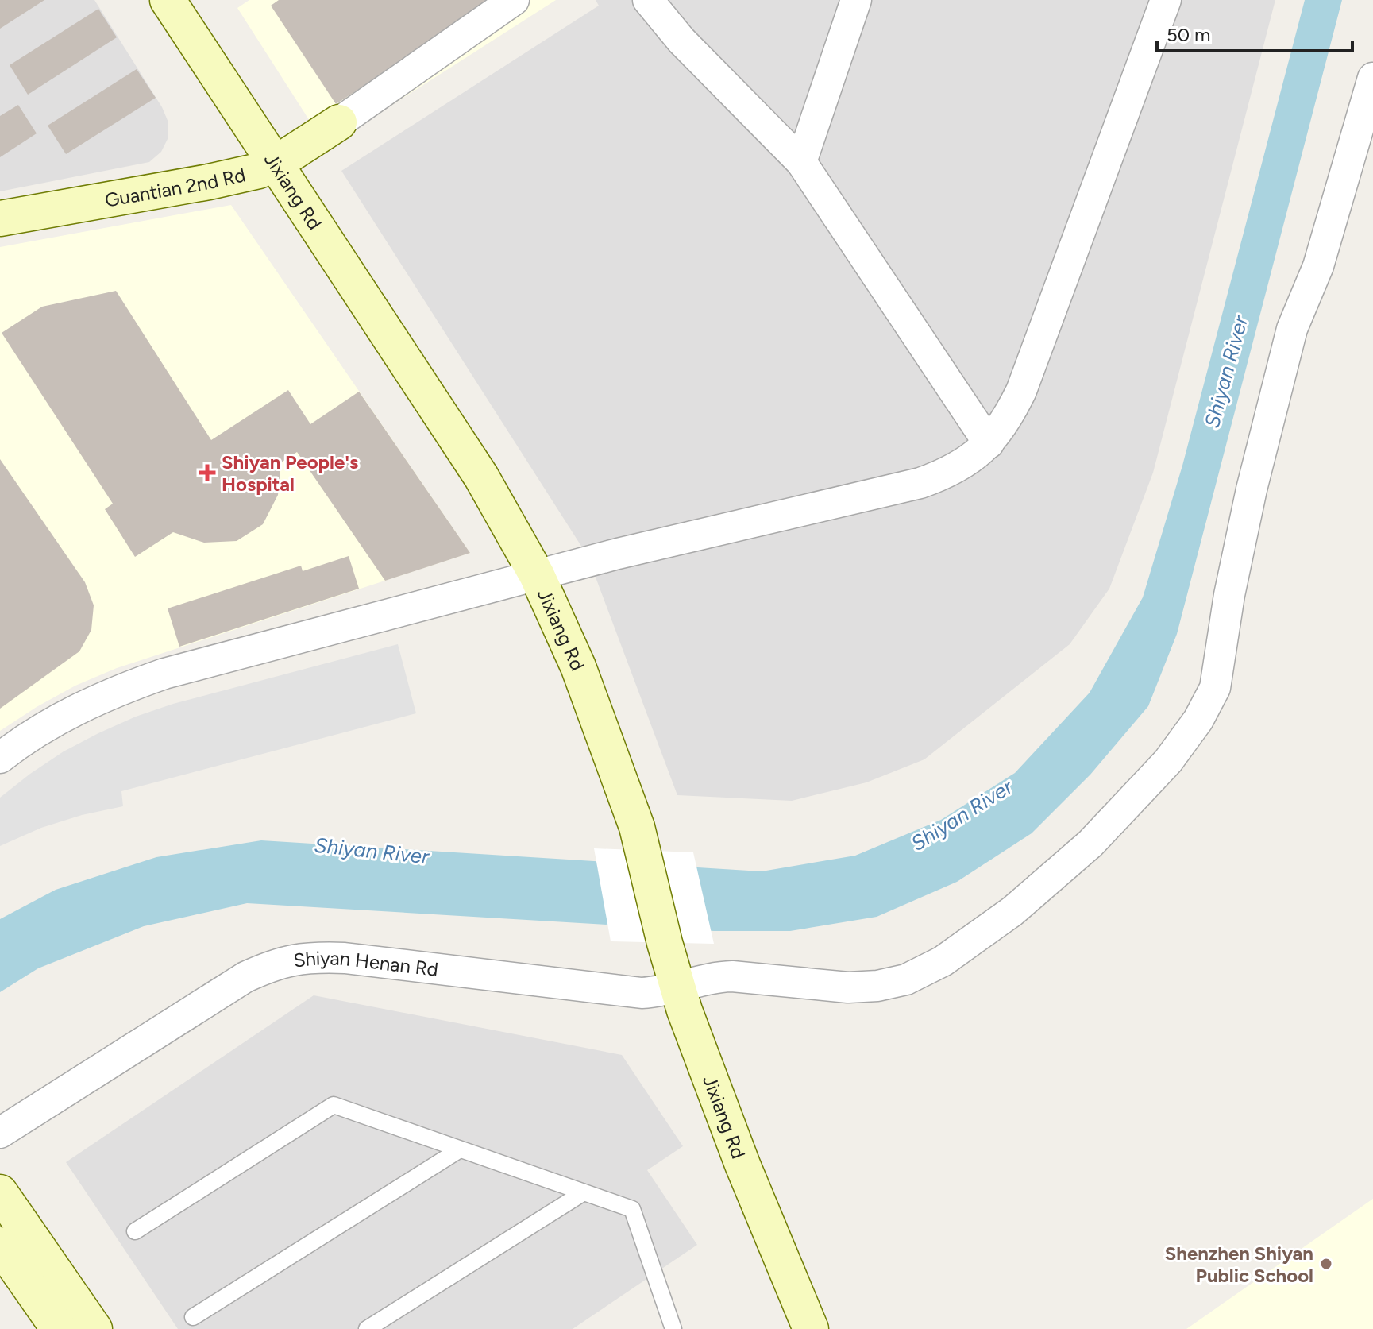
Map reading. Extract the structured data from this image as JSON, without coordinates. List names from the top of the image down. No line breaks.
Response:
{"streets":{"street":["Guantian 2nd Rd","Jixiang Rd","Shiyan Henan Rd"]},"crossings":[["Guantian 2nd Rd","Jixiang Rd"],["Jixiang Rd","Shiyan Henan Rd"]],"water":["Shiyan River"],"places":{"health":["Shiyan People's Hospital"],"other":["Shenzhen Shiyan Public School"]},"scale_bar":"50 m"}
